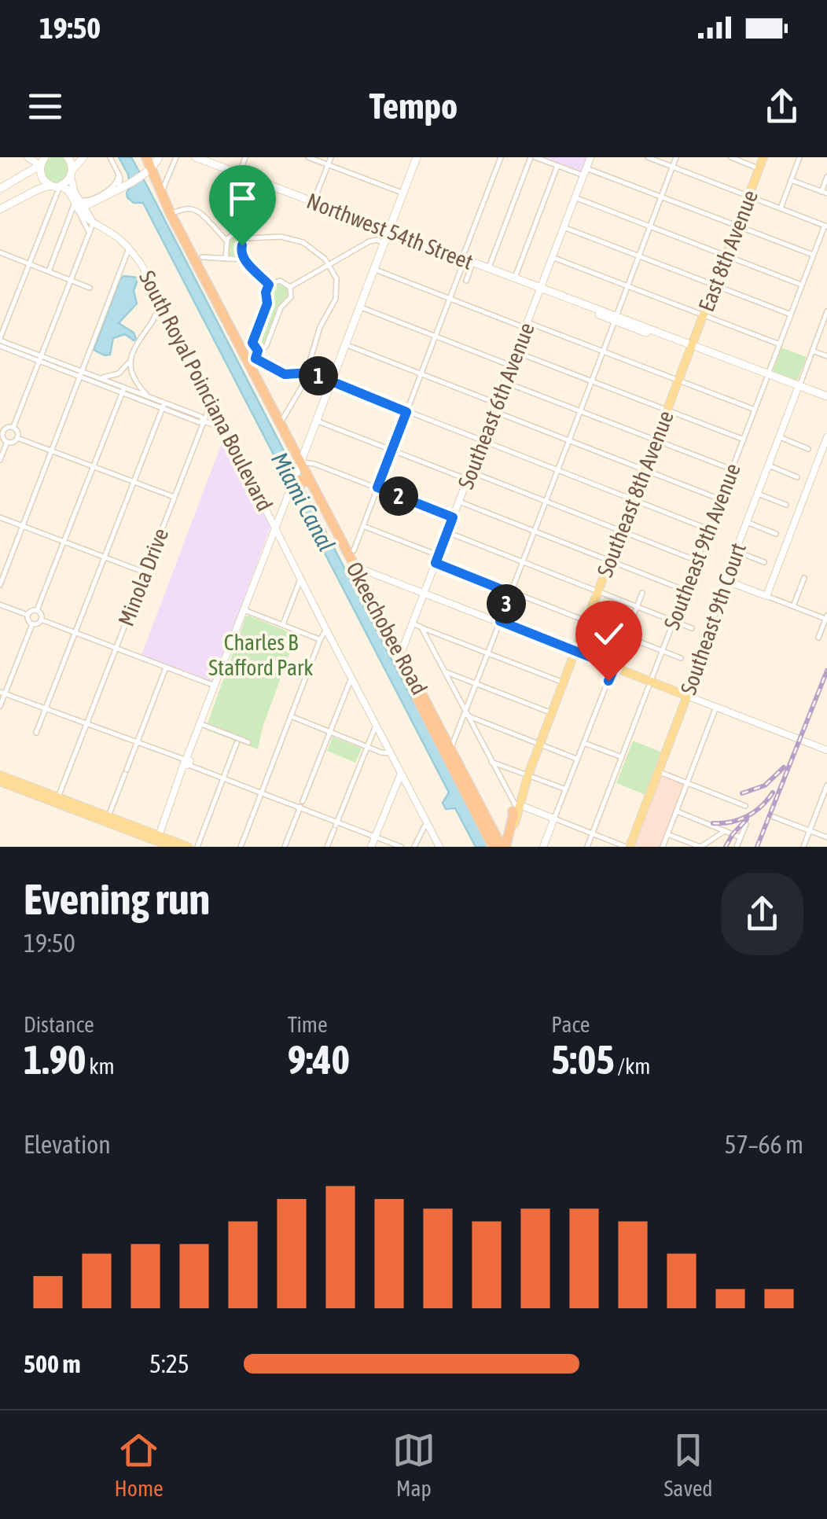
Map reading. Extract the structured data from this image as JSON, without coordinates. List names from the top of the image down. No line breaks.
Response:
{"streets":{"highway":["Okeechobee Road"],"main road":["Northwest 54th Street","East 8th Avenue","South Royal Poinciana Boulevard","Southeast 8th Avenue","Southeast 9th Court"],"street":["Southeast 6th Avenue","Southeast 9th Avenue","Minola Drive"]},"crossings":[["Northwest 54th Street","East 8th Avenue"],["Northwest 54th Street","Southeast 6th Avenue"],["Northwest 54th Street","Southeast 8th Avenue"],["Northwest 54th Street","Southeast 9th Avenue"],["East 8th Avenue","Southeast 8th Avenue"],["South Royal Poinciana Boulevard","Minola Drive"],["Southeast 6th Avenue","Okeechobee Road"]],"water":["Miami Canal"],"parks":["Charles B Stafford Park"],"page":{"status":"19:50","header":"Tempo","pins":["1","2","3"],"heading":["Evening run","19:50"],"stats":[["Distance","1.90 km"],["Time","9:40"],["Pace","5:05 /km"]],"chart":["Elevation","57–66 m"],"list":[{"name":"500 m","note":"5:25"}],"tabs":["Home","Map","Saved"]}}
